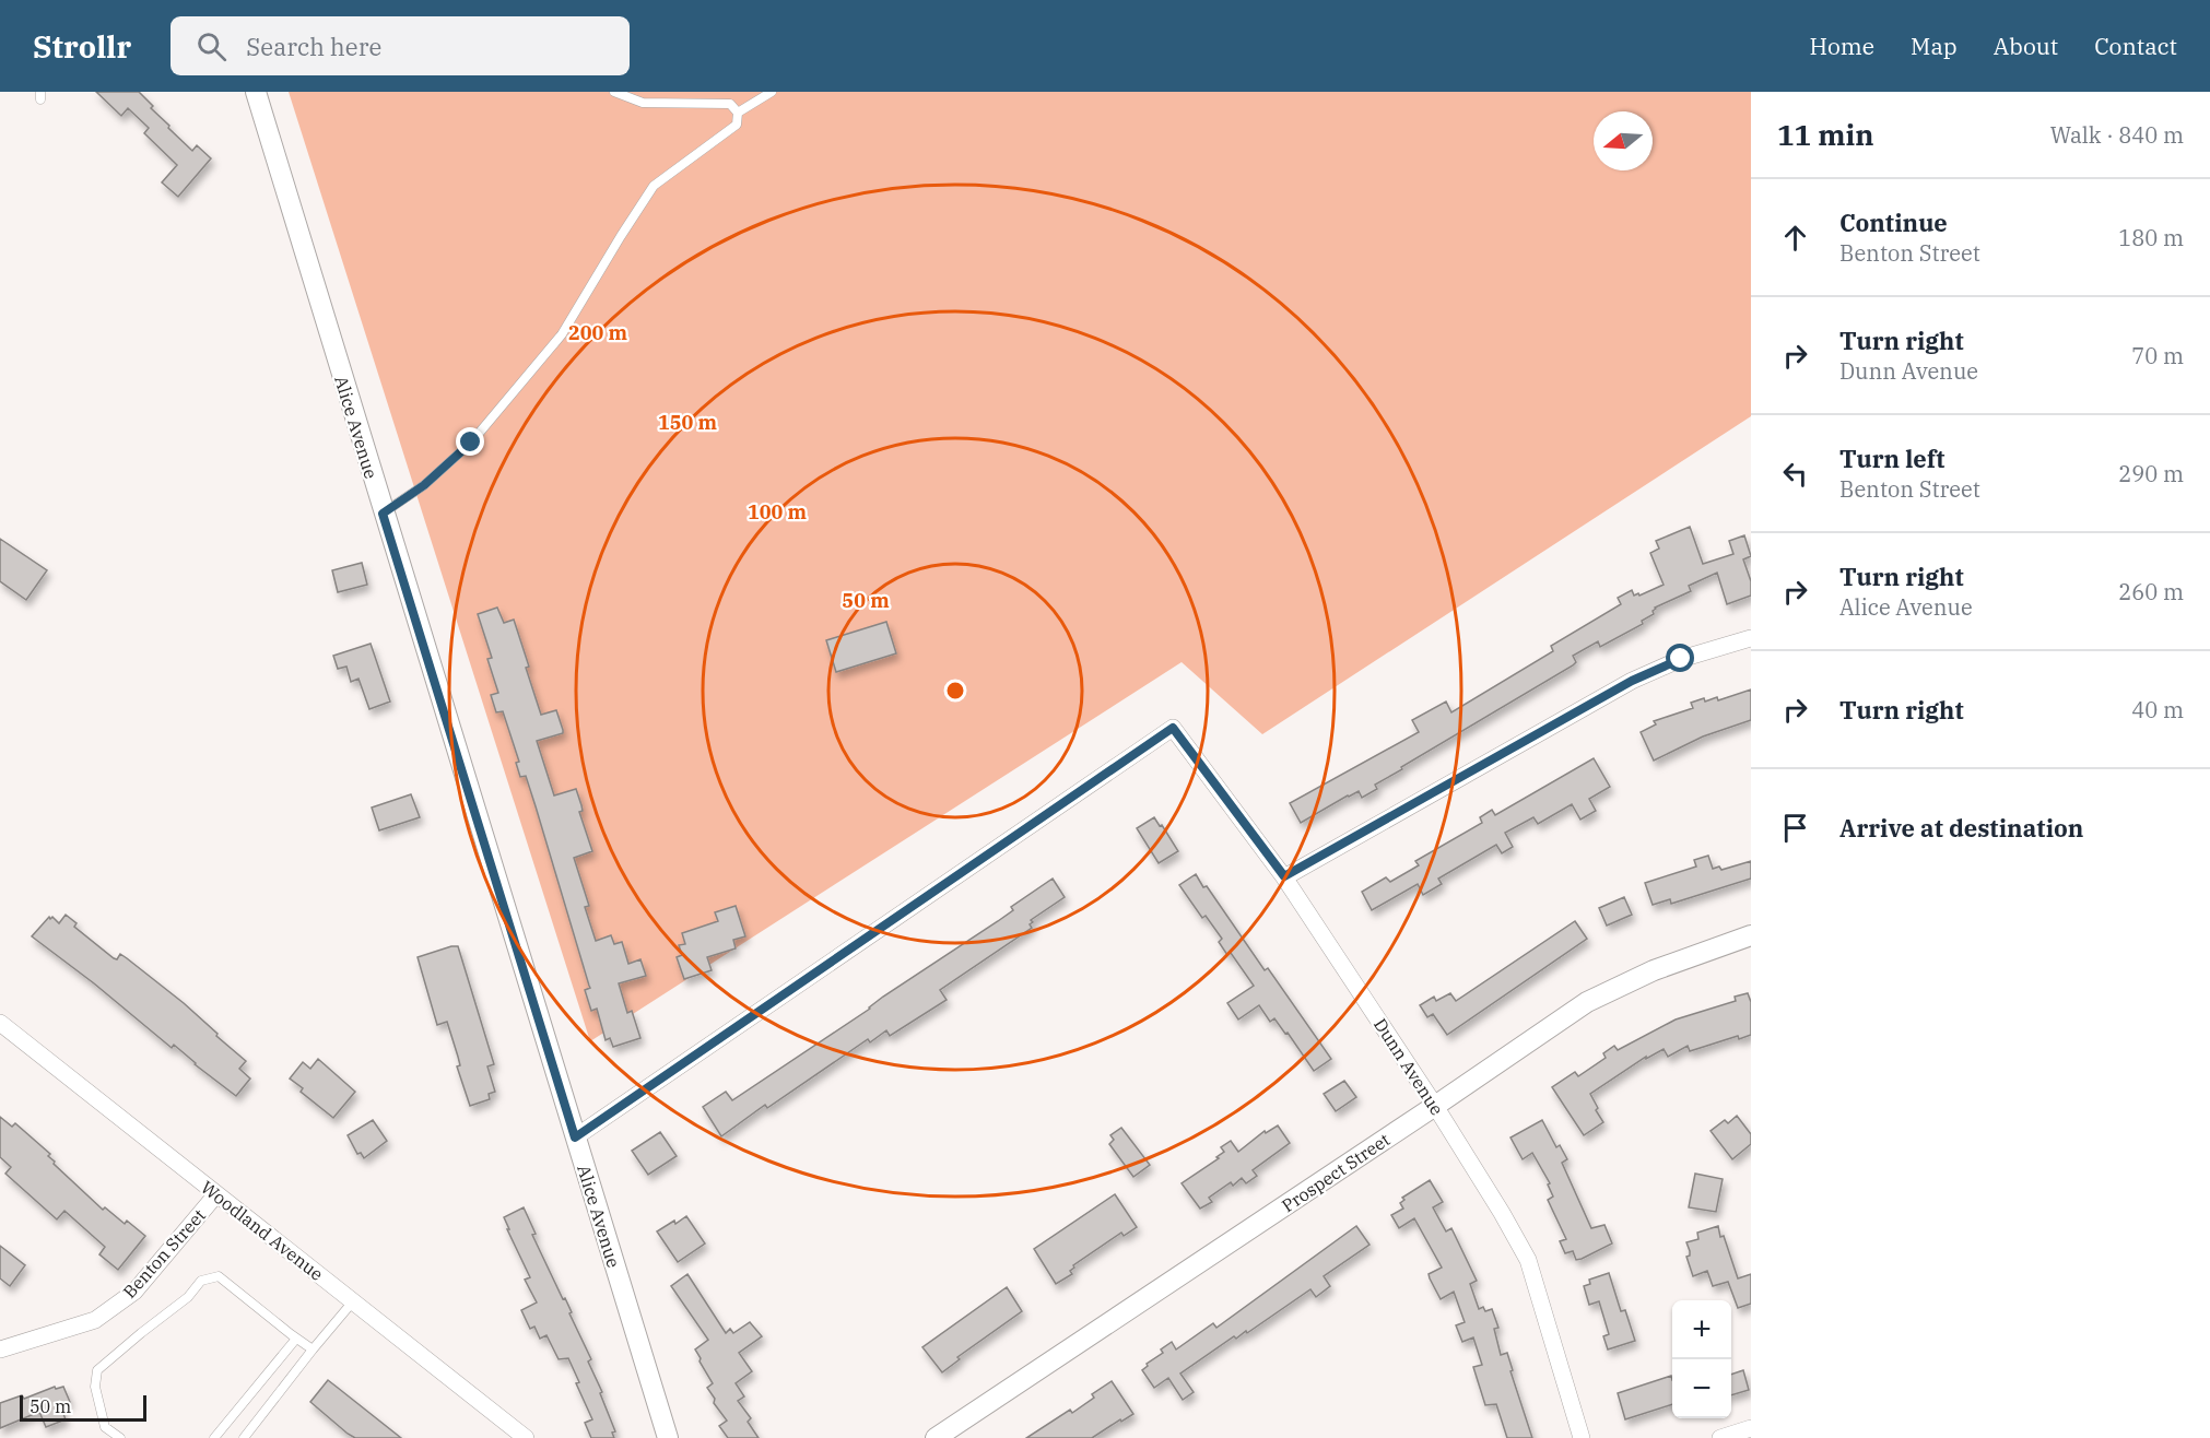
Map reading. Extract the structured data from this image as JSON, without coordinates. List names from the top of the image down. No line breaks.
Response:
{"streets":{"street":["Alice Avenue","Dunn Avenue","Prospect Street","Woodland Avenue","Benton Street"]},"crossings":[["Alice Avenue","Dunn Avenue"],["Dunn Avenue","Prospect Street"],["Woodland Avenue","Benton Street"]],"scale_bar":"50 m","north":"left","page":{"header":"Strollr","search":"Search here","nav":["Home","Map","About","Contact"],"heading":["11 min","Walk · 840 m"],"list":[["Continue","Benton Street","180 m"],["Turn right","Dunn Avenue","70 m"],["Turn left","Benton Street","290 m"],["Turn right","Alice Avenue","260 m"],["Turn right","40 m"],"Arrive at destination"],"map_buttons":["+","−"],"scale":"50 m"},"rings":["200 m","150 m","100 m","50 m"]}
